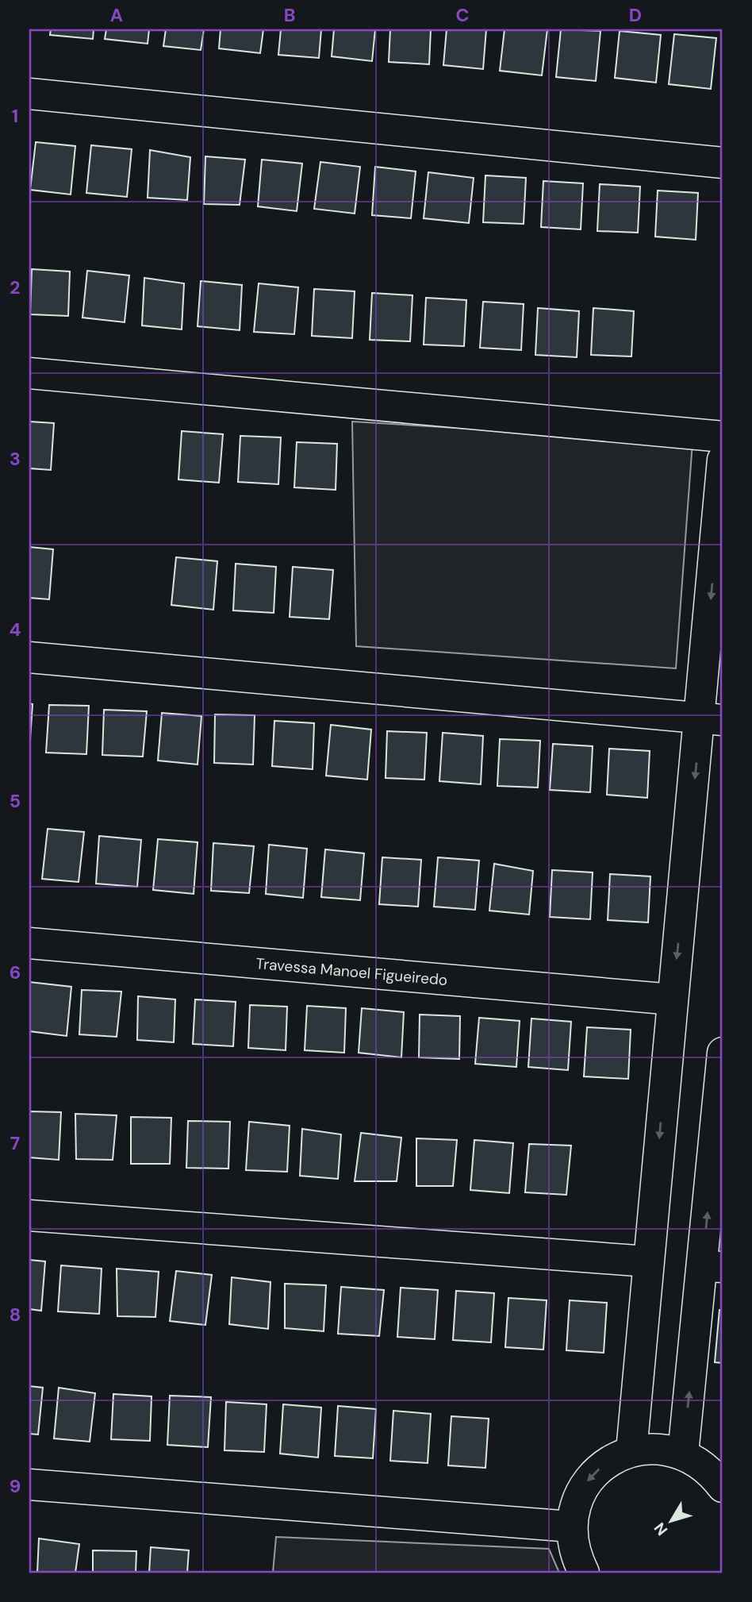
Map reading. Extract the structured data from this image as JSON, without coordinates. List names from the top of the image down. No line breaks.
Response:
{"streets":{"street":["Travessa Manoel Figueiredo"]},"north":"bottom left","grid":{"columns":["A","B","C","D"],"rows":["1","2","3","4","5","6","7","8","9"]}}
